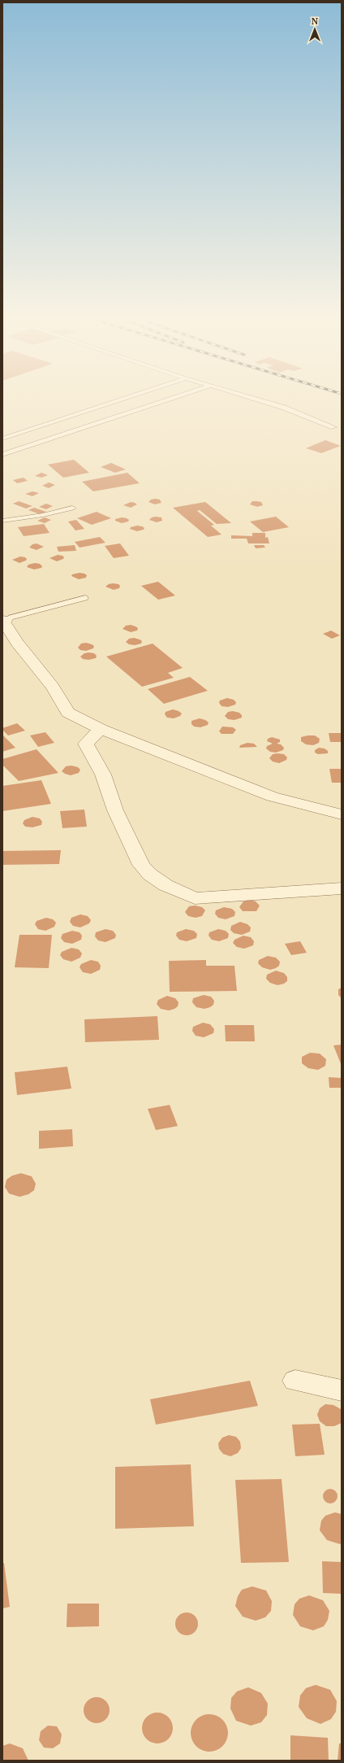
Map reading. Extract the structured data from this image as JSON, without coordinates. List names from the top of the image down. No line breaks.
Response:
{"north":"top"}
